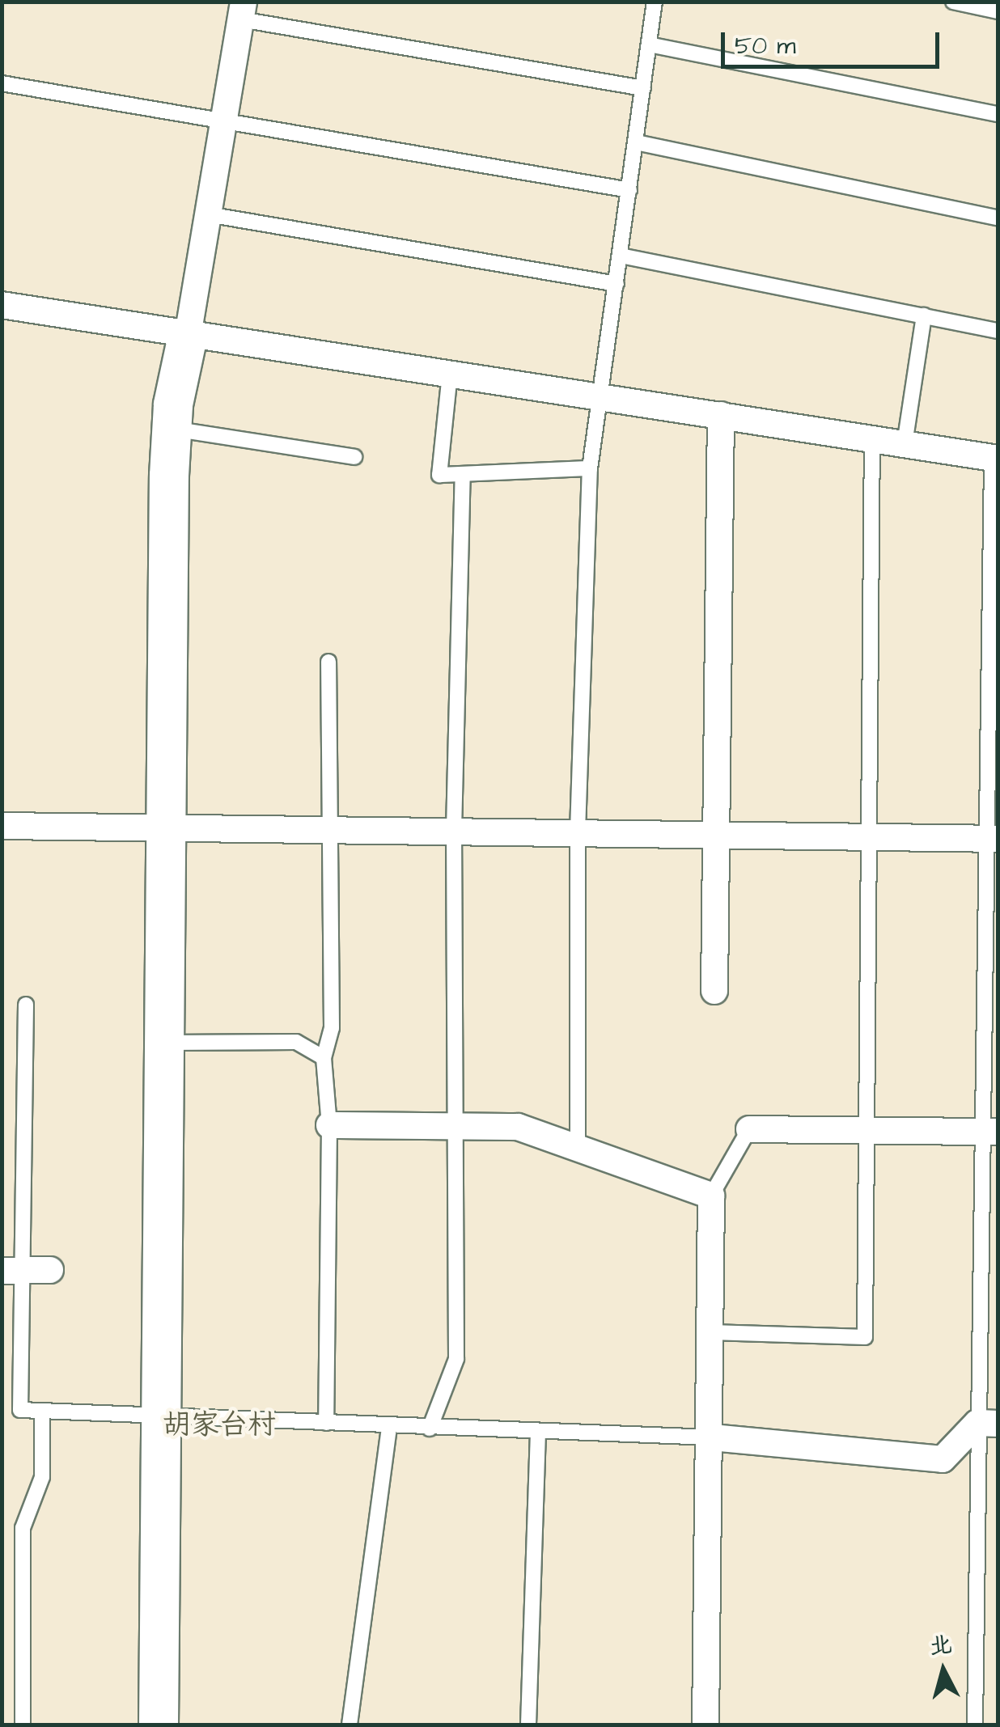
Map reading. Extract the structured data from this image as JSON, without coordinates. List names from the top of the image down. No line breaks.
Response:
{"districts":["胡家台村"],"scale_bar":"50 m","north":"top"}
